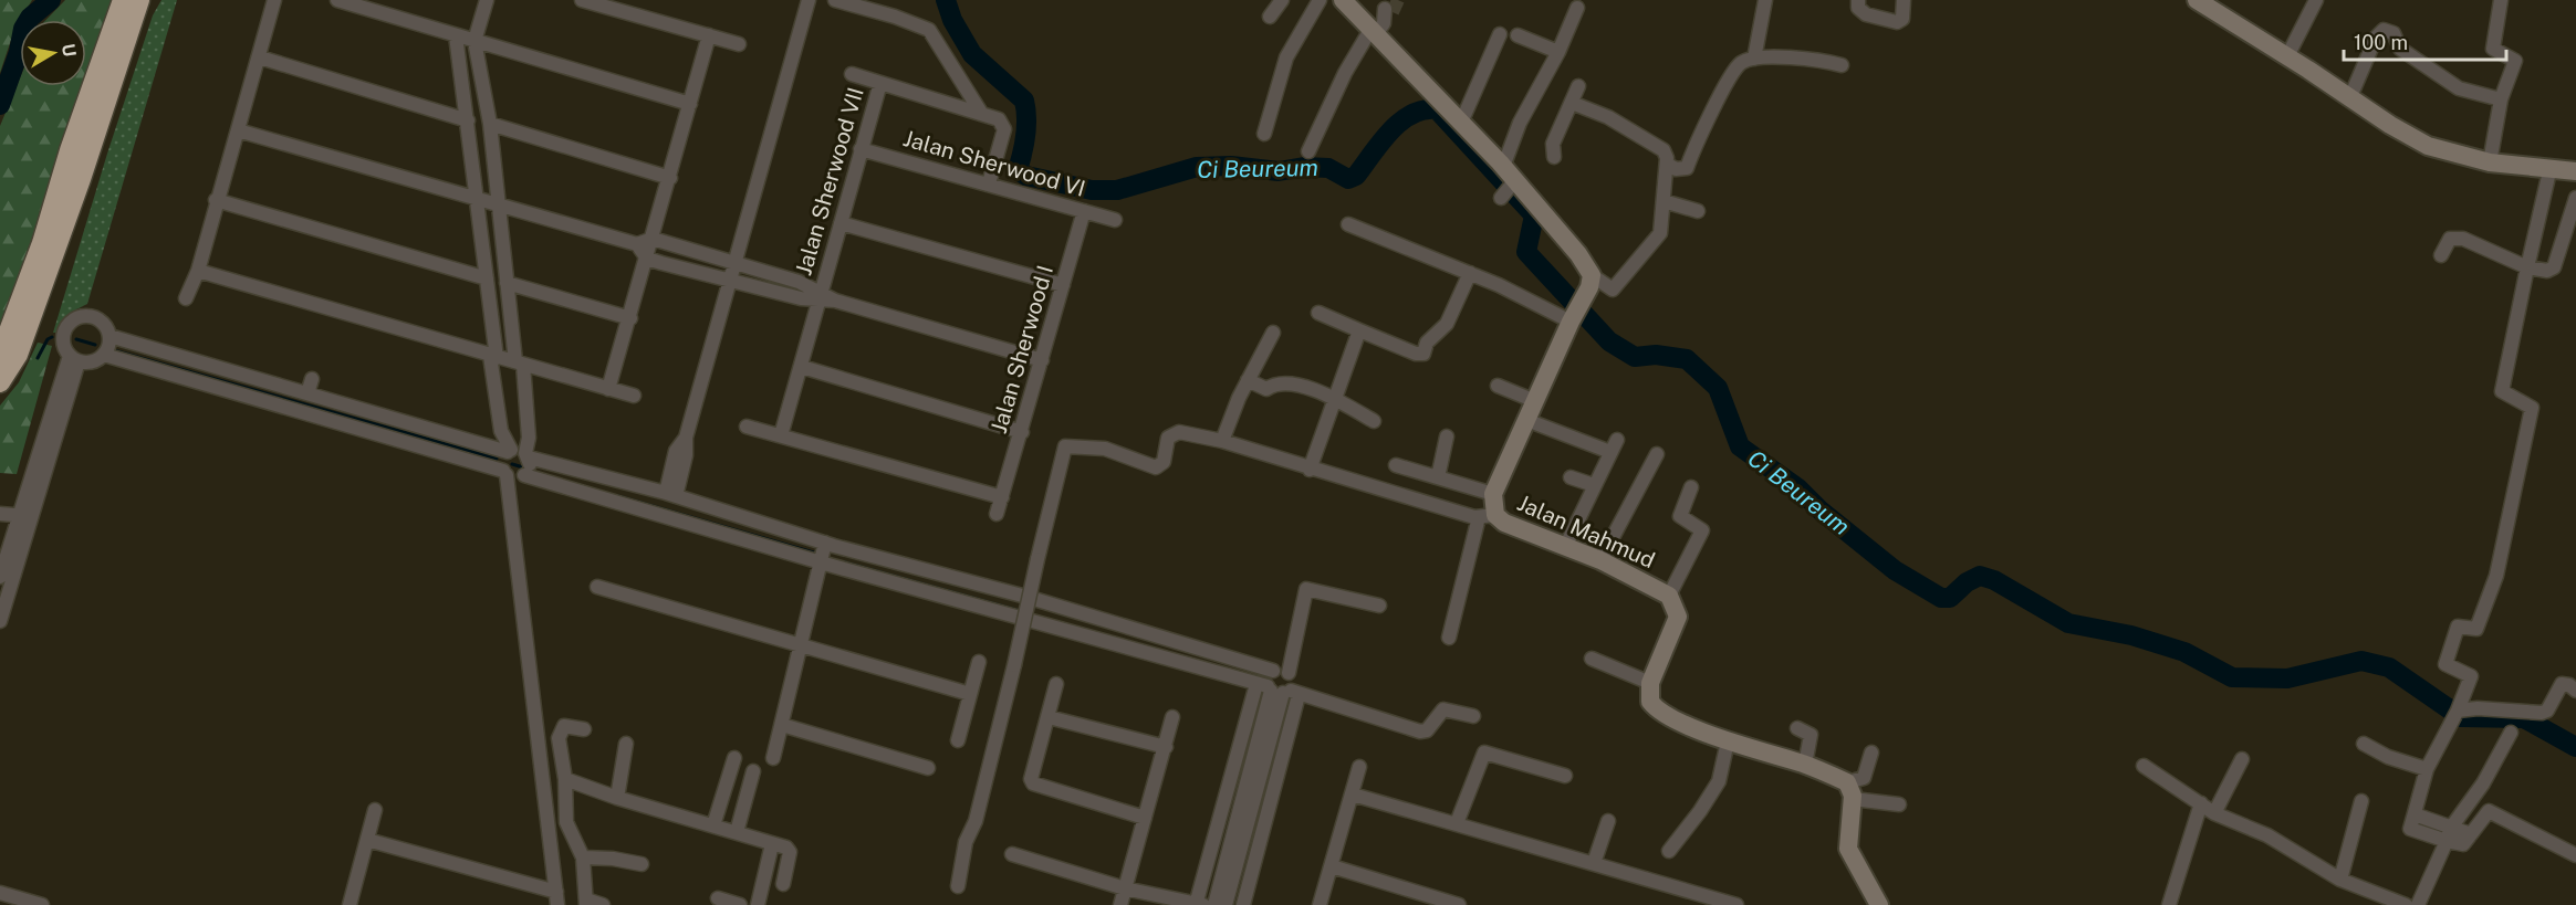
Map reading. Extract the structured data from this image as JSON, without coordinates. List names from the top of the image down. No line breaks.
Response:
{"streets":{"street":["Jalan Sherwood VI","Jalan Sherwood VII","Jalan Sherwood I","Jalan Mahmud"]},"crossings":[["Jalan Sherwood VI","Jalan Sherwood VII"],["Jalan Sherwood VI","Jalan Sherwood I"]],"water":["Ci Beureum"],"scale_bar":"100 m","north":"right"}
